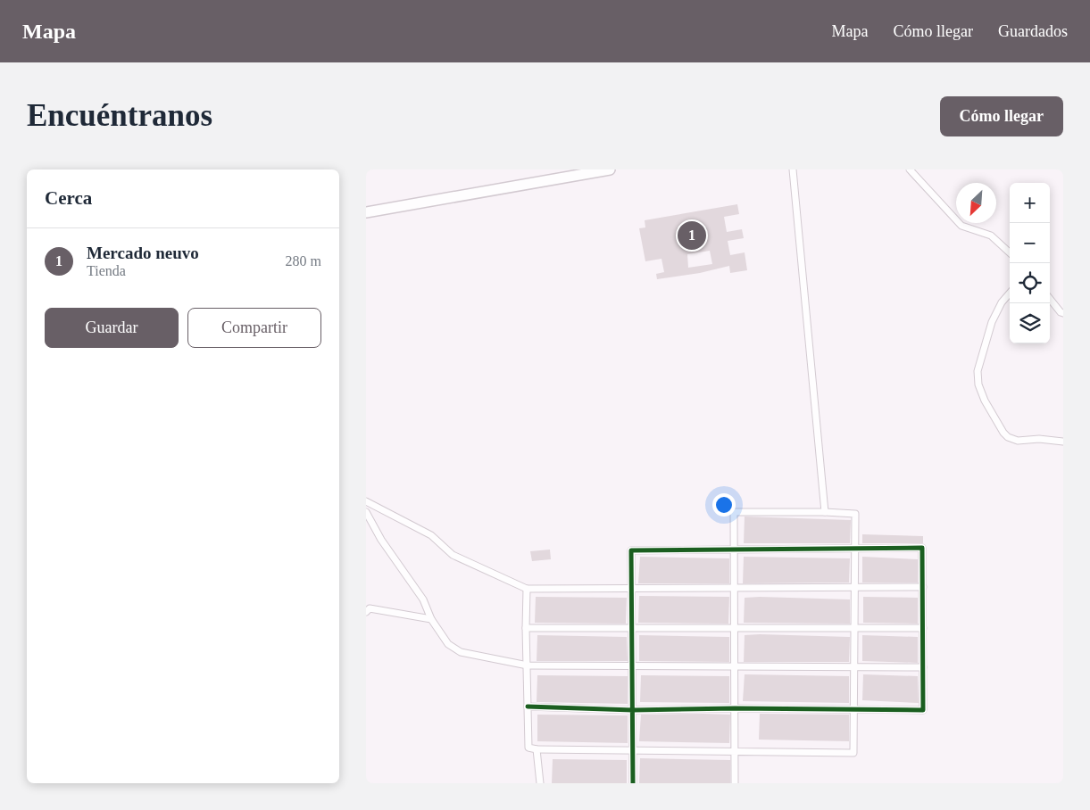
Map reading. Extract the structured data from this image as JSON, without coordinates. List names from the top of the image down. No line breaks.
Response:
{"north":"bottom left","page":{"header":"Mapa","nav":["Mapa","Cómo llegar","Guardados"],"buttons":["Cómo llegar",["Guardar","Compartir"]],"title":"Encuéntranos","heading":"Cerca","map_buttons":["+","−"],"pins":"1","list":[{"mark":"1","name":"Mercado neuvo","note":"Tienda","value":"280 m"}]}}
